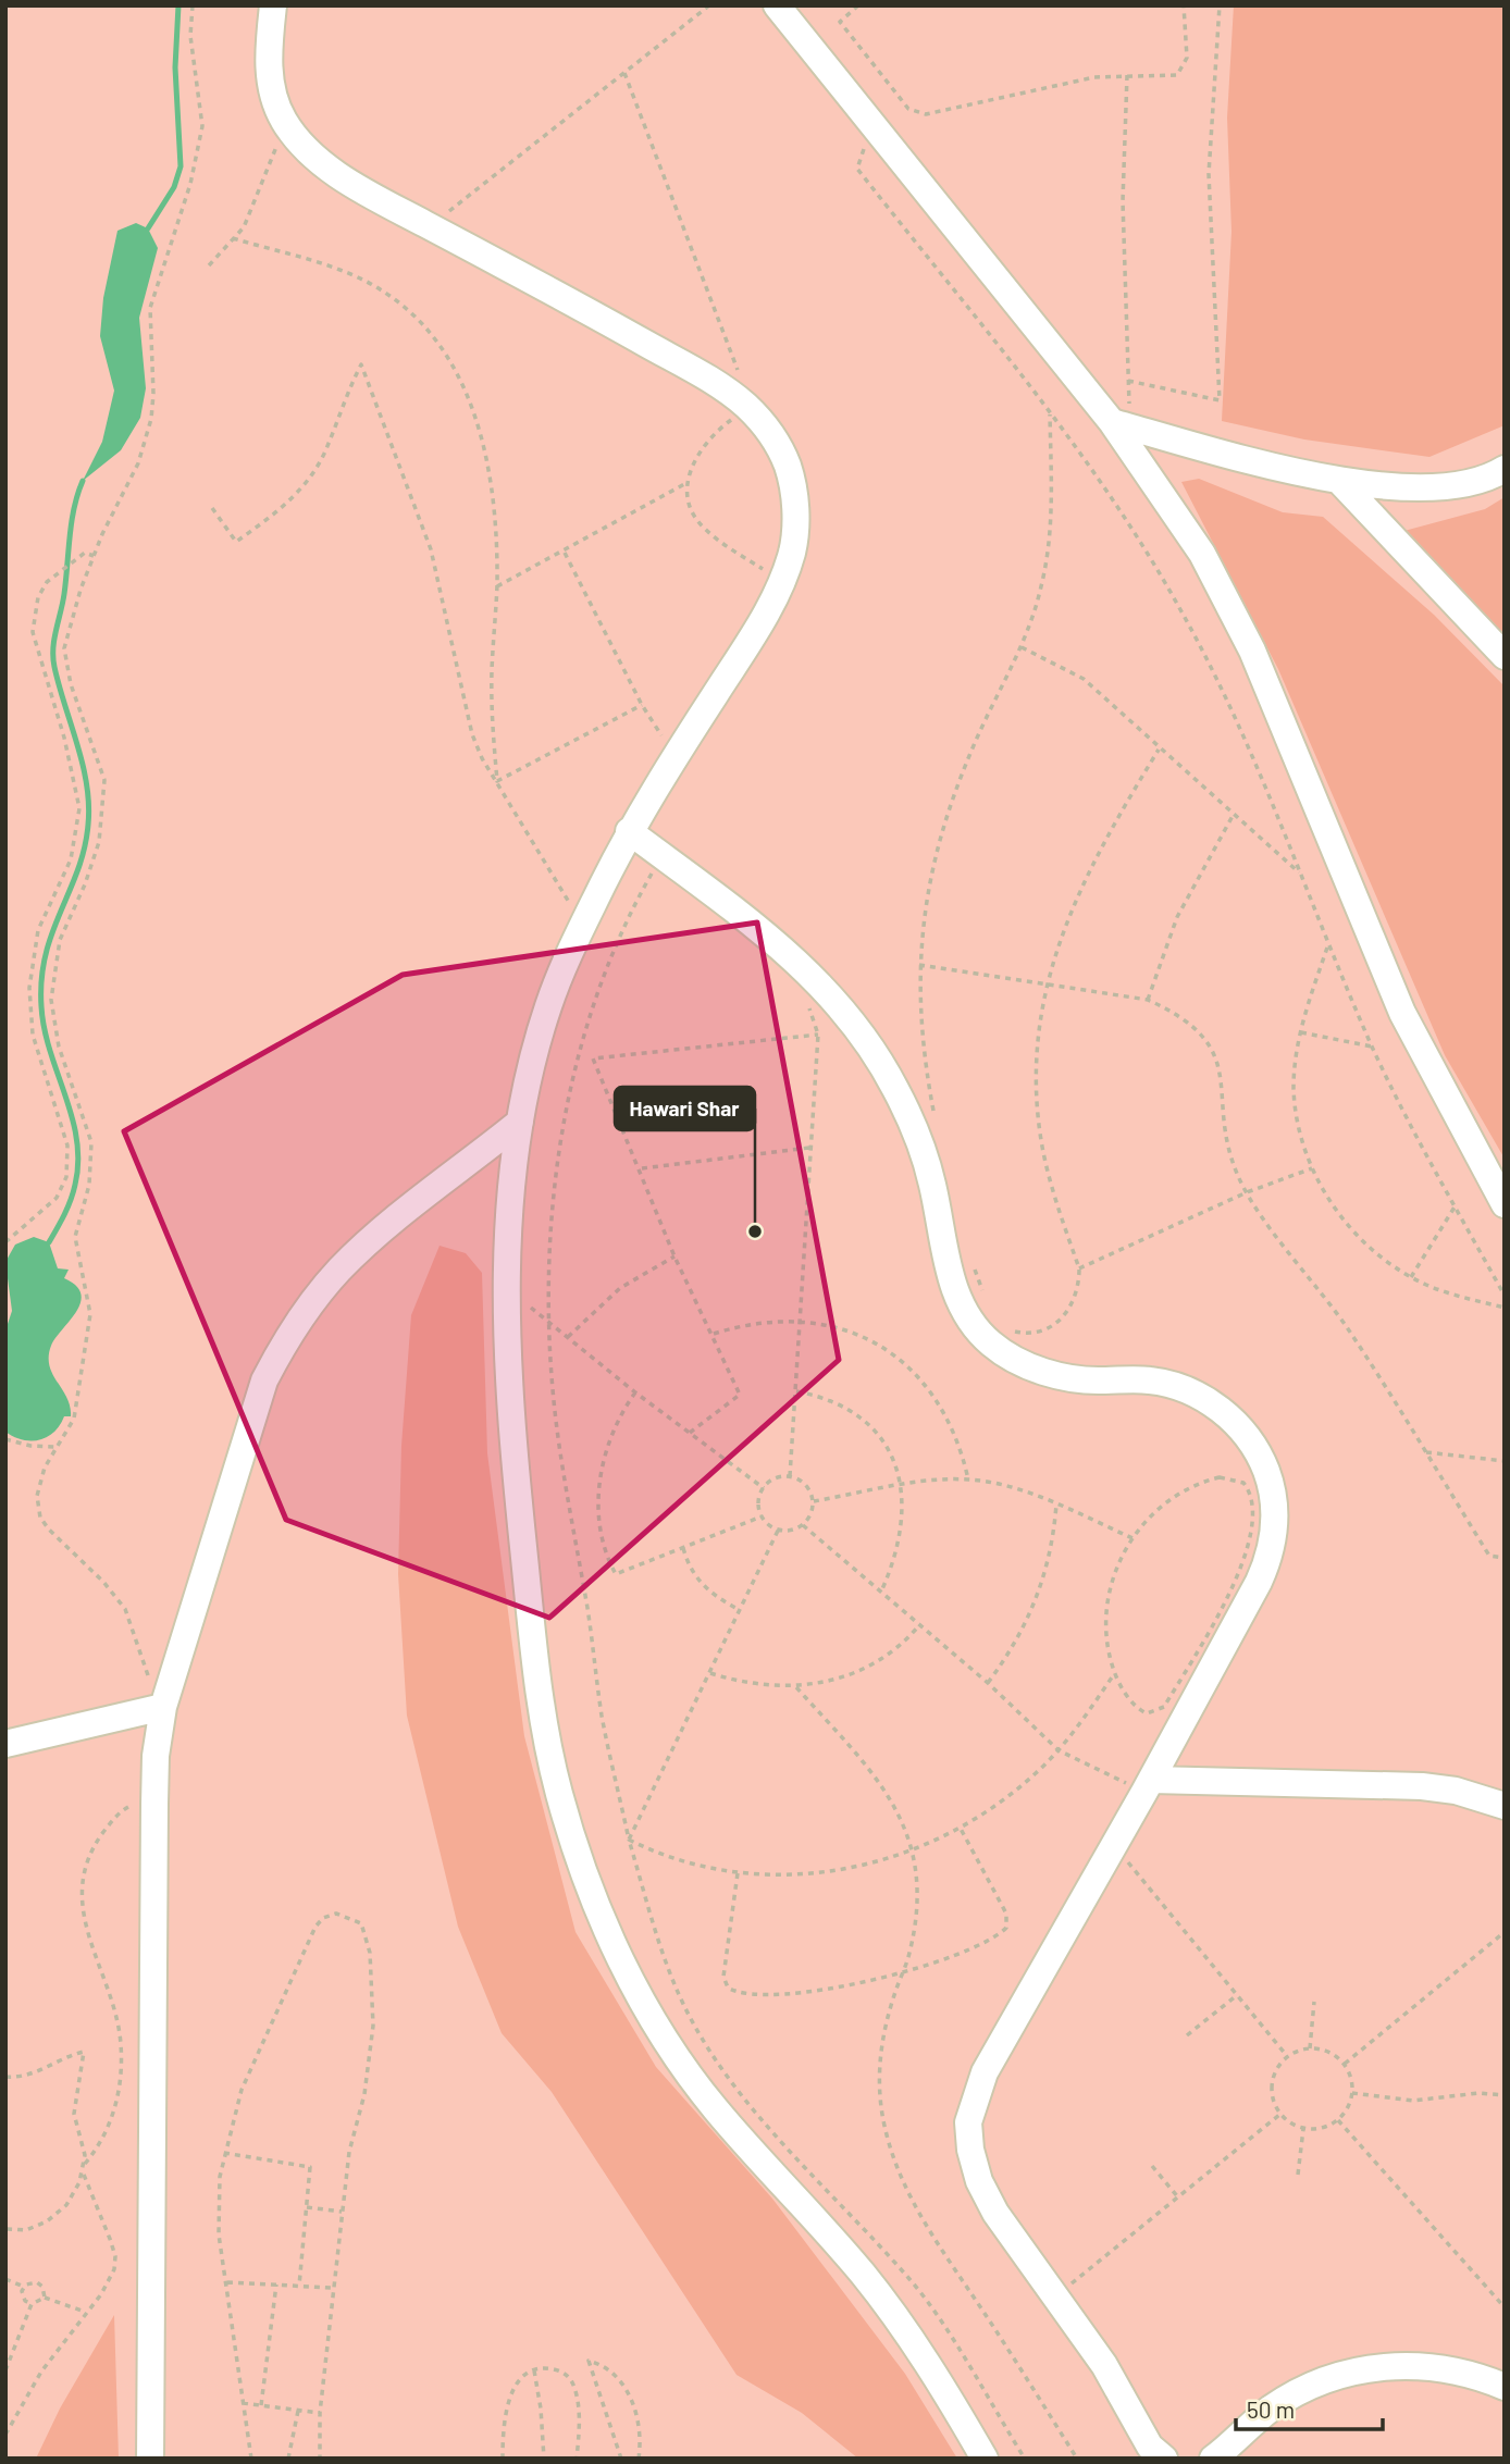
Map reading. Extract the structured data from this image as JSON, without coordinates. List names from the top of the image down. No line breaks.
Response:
{"places":["Hawari Shar"],"scale_bar":"50 m"}
